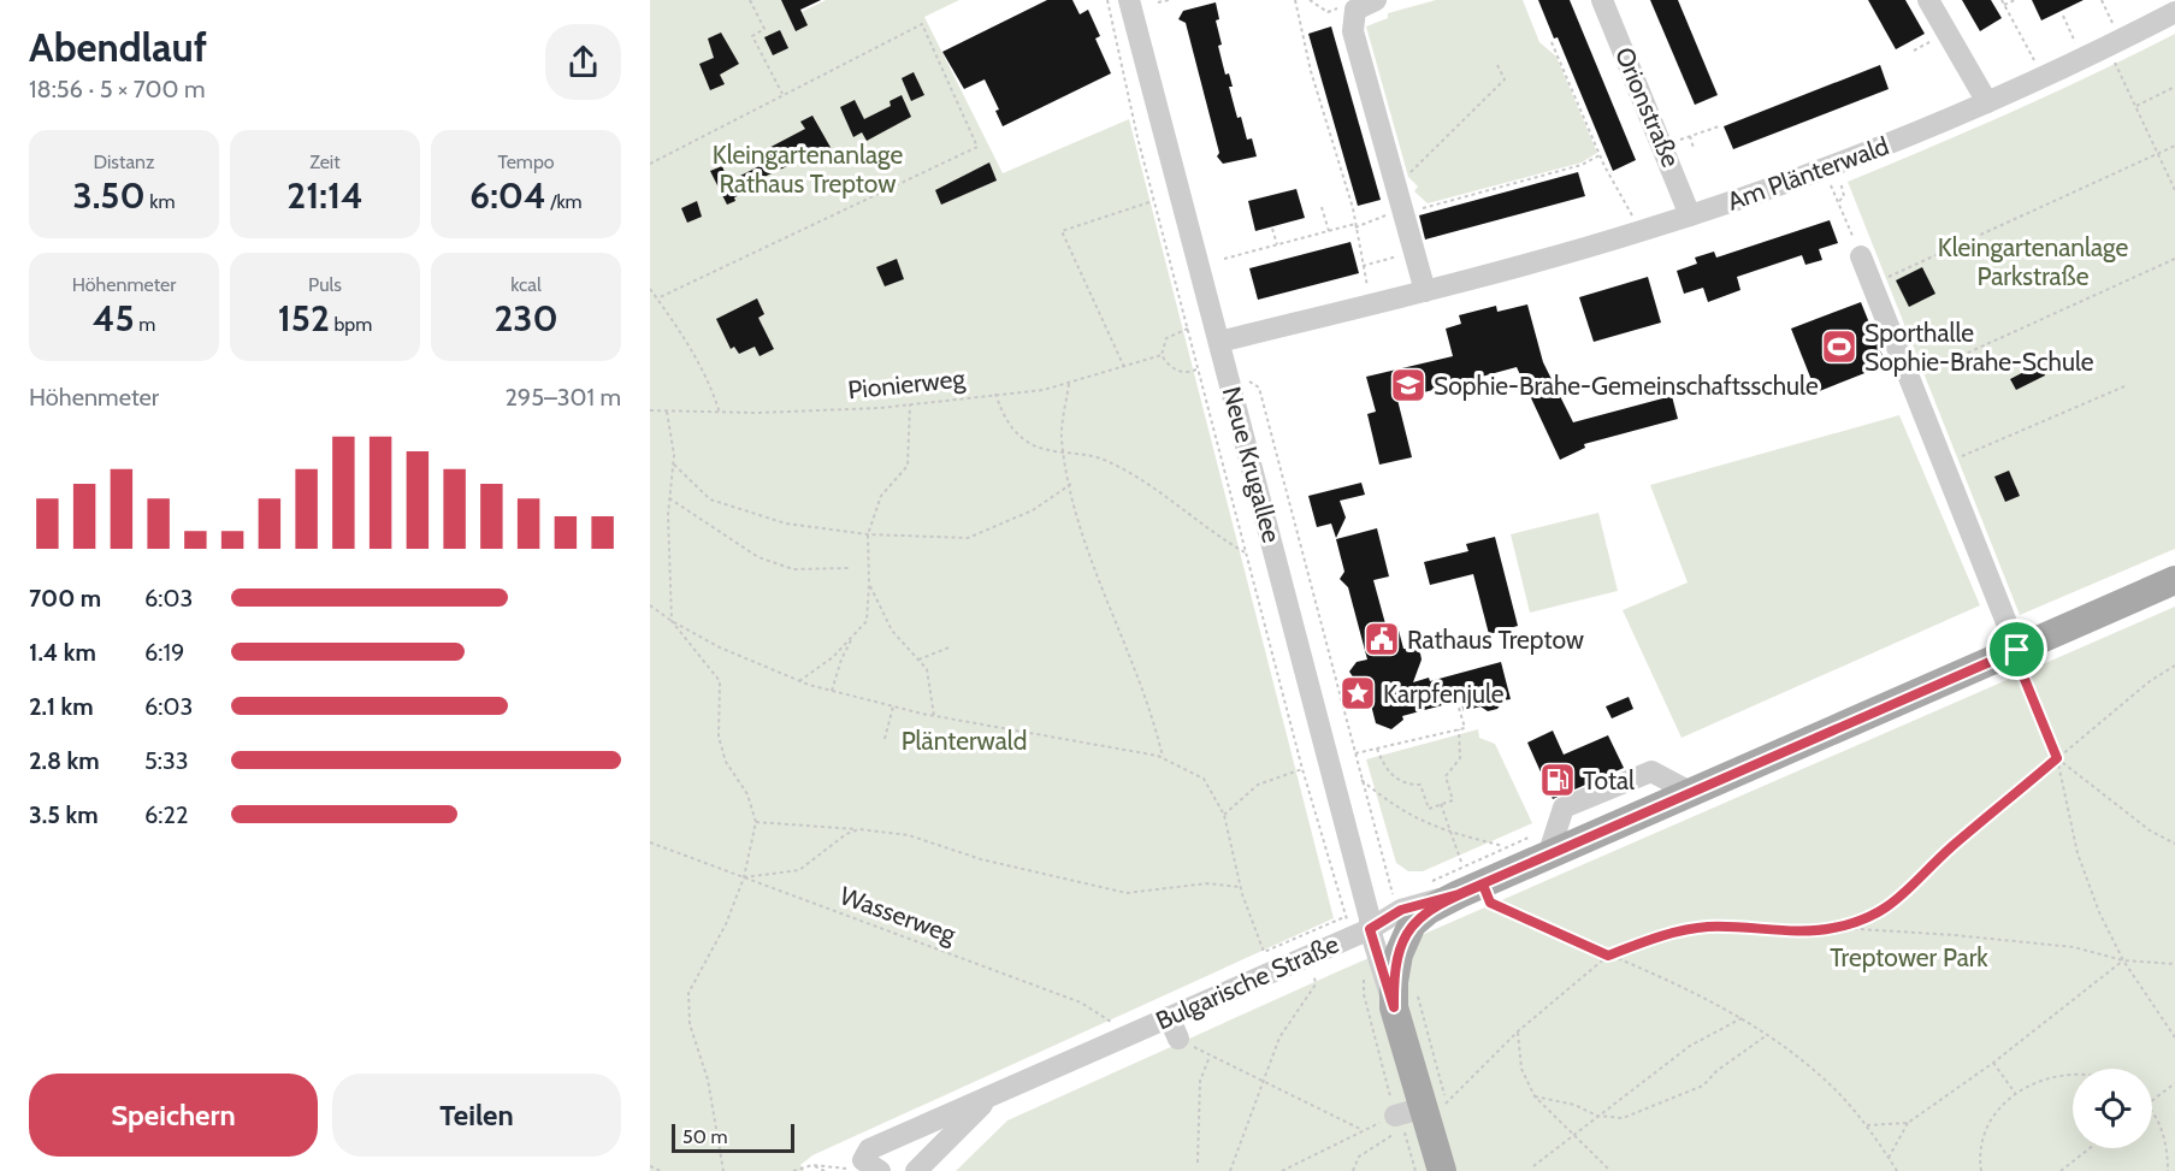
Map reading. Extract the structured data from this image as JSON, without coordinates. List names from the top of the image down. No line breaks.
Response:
{"streets":{"main road":["Bulgarische Straße"],"street":["Orionstraße","Am Plänterwald","Neue Krugallee"],"path":["Pionierweg","Wasserweg"]},"crossings":[["Orionstraße","Am Plänterwald"],["Am Plänterwald","Neue Krugallee"],["Neue Krugallee","Bulgarische Straße"],["Wasserweg","Bulgarische Straße"]],"parks":["Kleingartenanlage Rathaus Treptow","Kleingartenanlage Parkstraße","Plänterwald","Treptower Park"],"places":{"sports":["Sporthalle Sophie-Brahe-Schule"],"school or university":["Sophie-Brahe-Gemeinschaftsschule"],"public building":["Rathaus Treptow"],"place":["Karpfenjule"],"fuel station":["Total"]},"scale_bar":"50 m","page":{"heading":["Abendlauf","18:56 · 5 × 700 m"],"stats":[["Distanz","3.50 km"],["Zeit","21:14"],["Tempo","6:04 /km"],["Höhenmeter","45 m"],["Puls","152 bpm"],["kcal","230"]],"chart":["Höhenmeter","295–301 m"],"list":[{"name":"700 m","note":"6:03"},{"name":"1.4 km","note":"6:19"},{"name":"2.1 km","note":"6:03"},{"name":"2.8 km","note":"5:33"},{"name":"3.5 km","note":"6:22"}],"buttons":["Speichern","Teilen"],"scale":"50 m"}}
